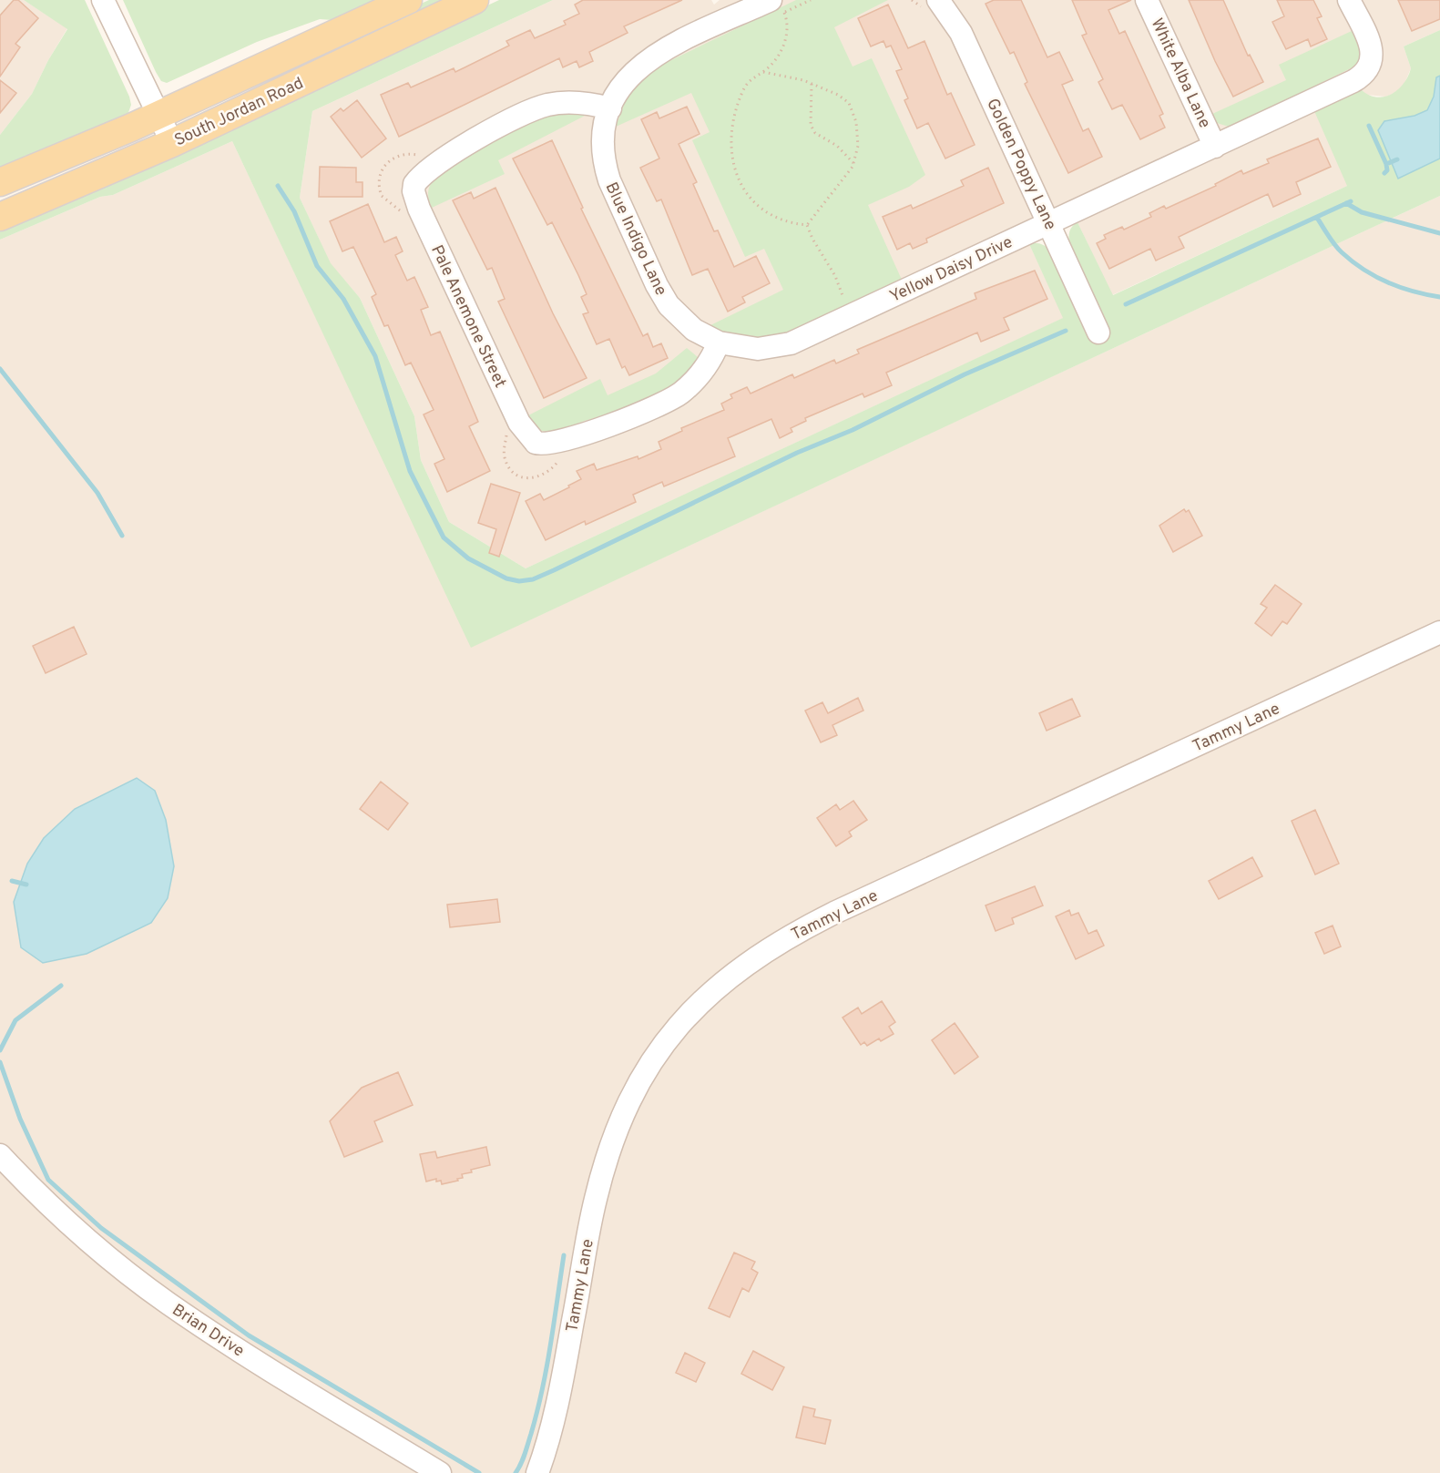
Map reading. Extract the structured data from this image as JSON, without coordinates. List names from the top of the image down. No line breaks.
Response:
{"streets":{"main road":["South Jordan Road"],"street":["White Alba Lane","Golden Poppy Lane","Blue Indigo Lane","Yellow Daisy Drive","Pale Anemone Street","Tammy Lane","Brian Drive"]},"crossings":[["White Alba Lane","Yellow Daisy Drive"],["Golden Poppy Lane","Yellow Daisy Drive"],["Blue Indigo Lane","Yellow Daisy Drive"],["Blue Indigo Lane","Pale Anemone Street"],["Yellow Daisy Drive","Pale Anemone Street"]]}
